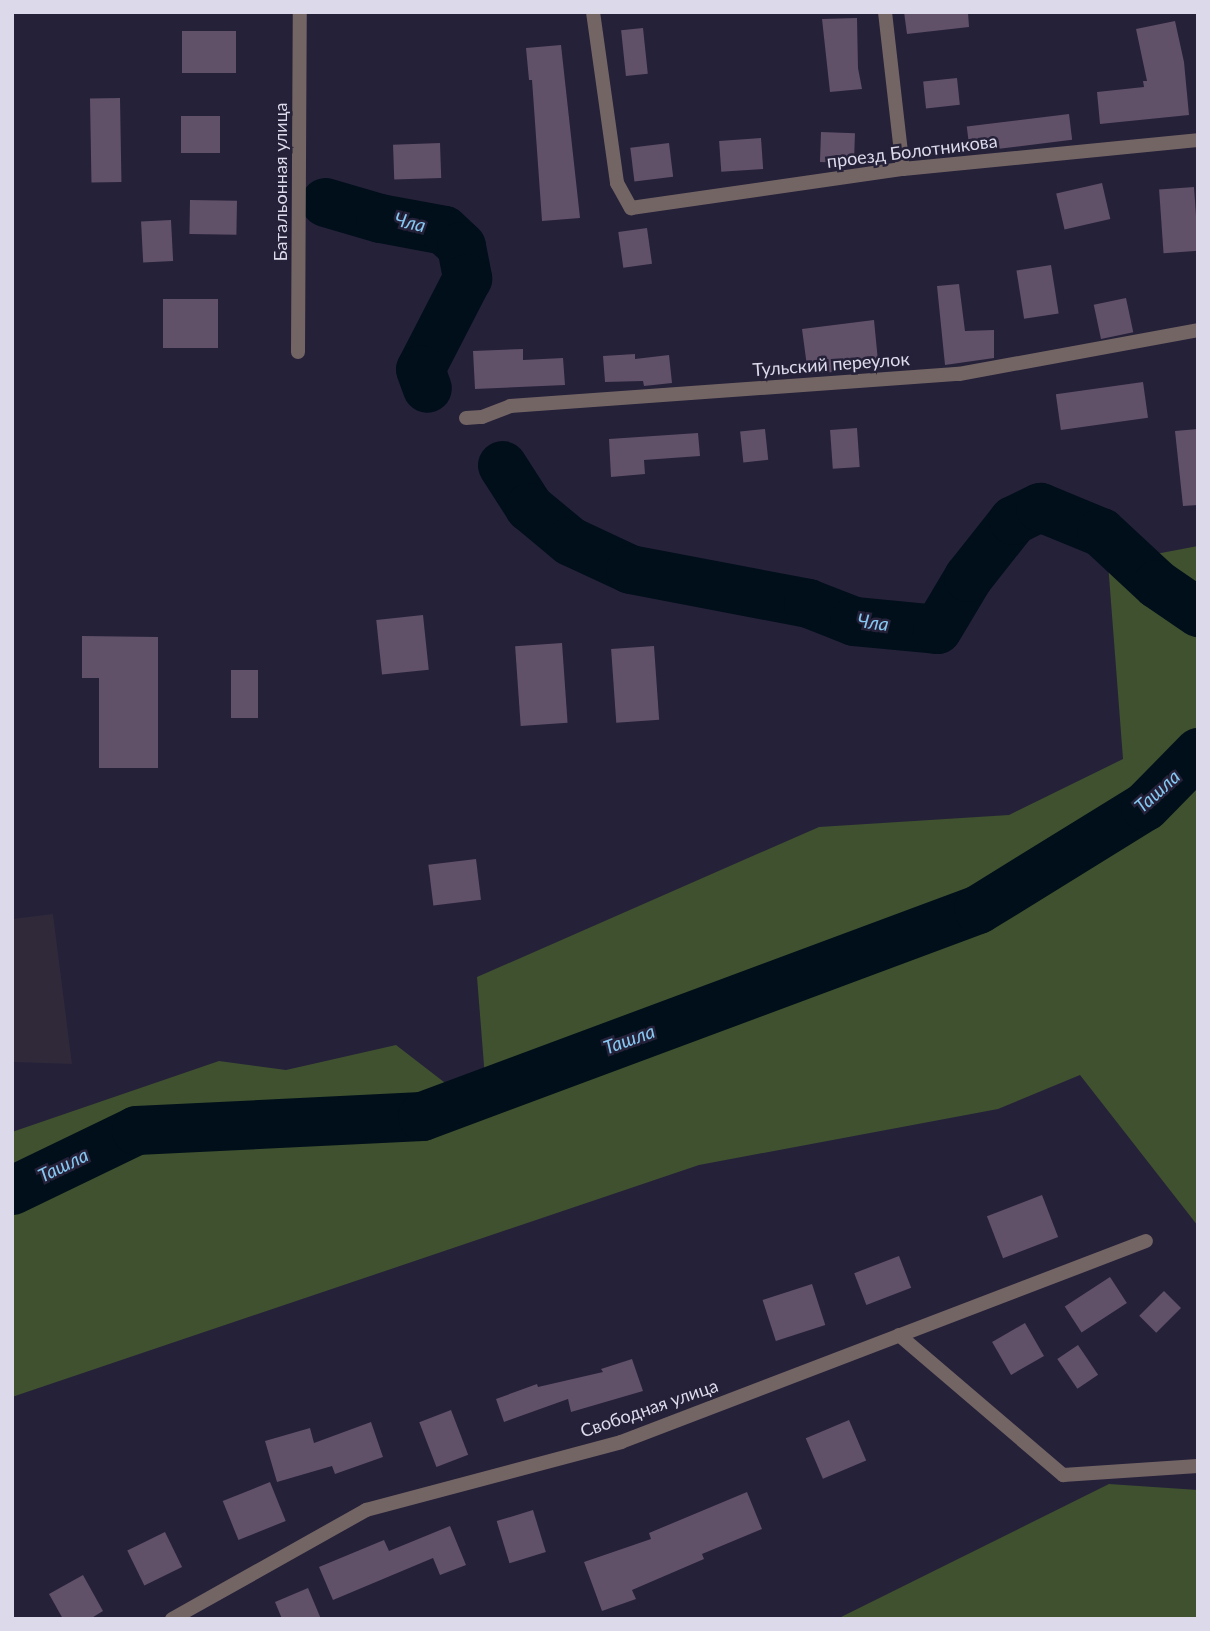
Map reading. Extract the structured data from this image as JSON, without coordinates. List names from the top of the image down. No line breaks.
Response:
{"streets":{"street":["проезд Болотникова","Батальонная улица","Тульский переулок","Свободная улица"]},"water":["Чла","Ташла"]}
